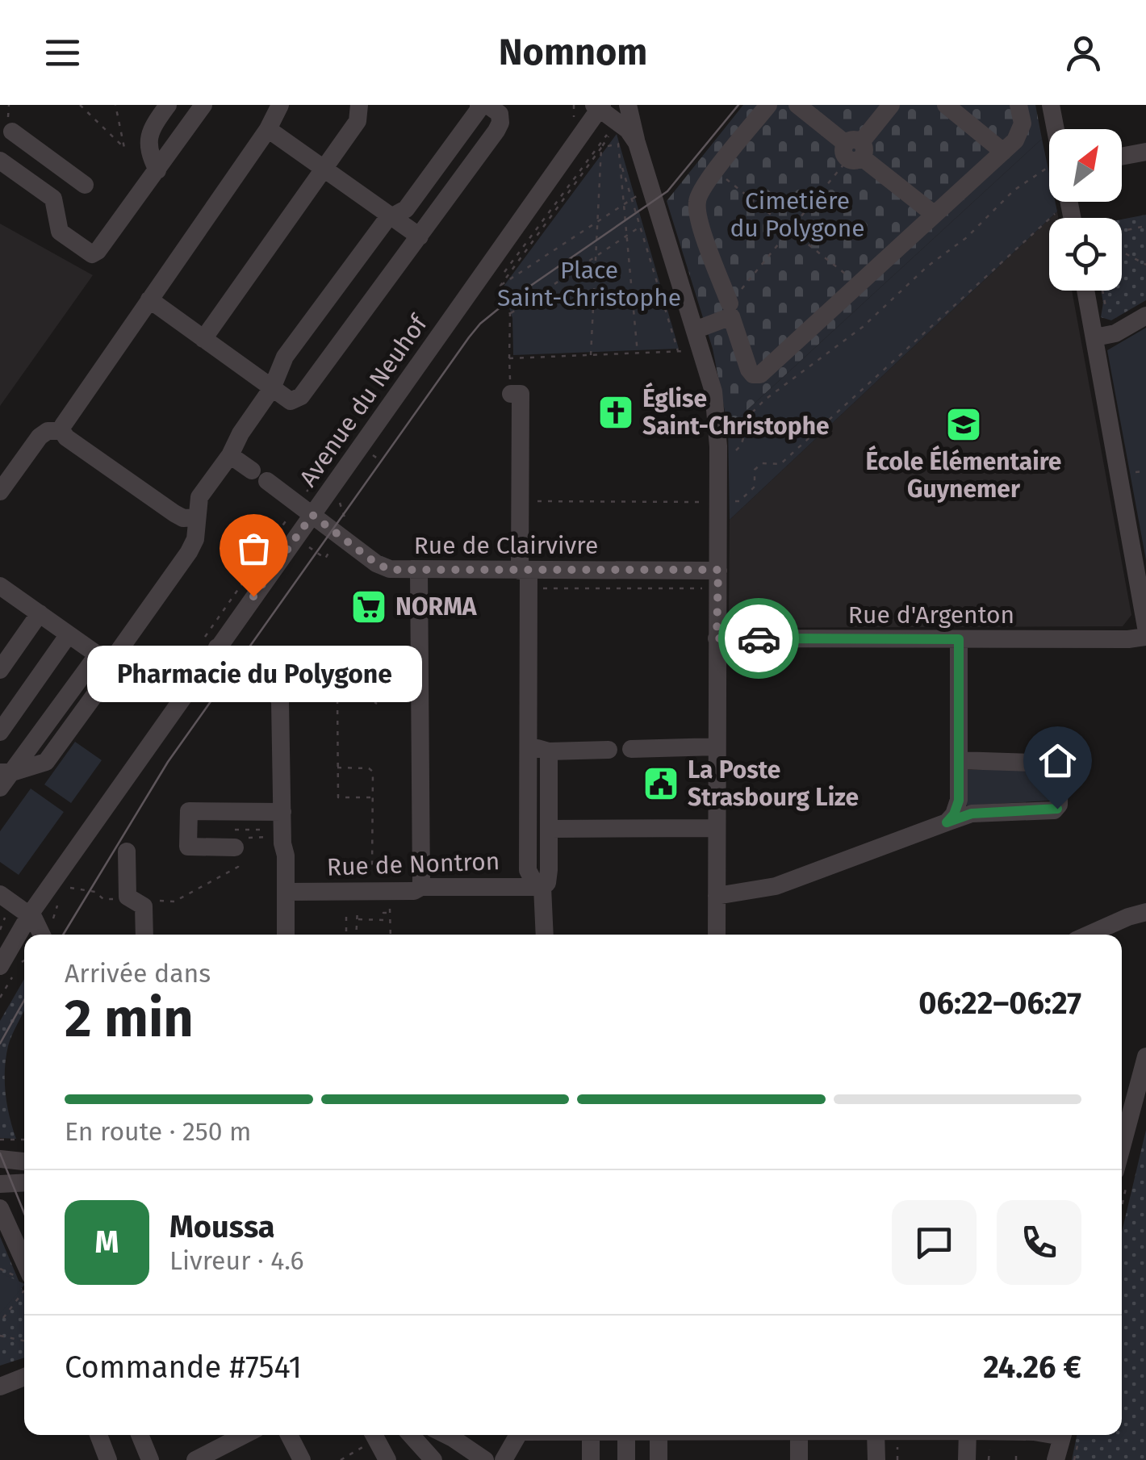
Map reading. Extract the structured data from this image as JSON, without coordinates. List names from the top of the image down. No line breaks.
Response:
{"streets":{"street":["Avenue du Neuhof","Rue de Clairvivre","Rue d'Argenton","Rue de Nontron"]},"crossings":[["Avenue du Neuhof","Rue de Clairvivre"]],"parks":["Cimetière du Polygone","Place Saint-Christophe"],"places":{"church":["Église Saint-Christophe"],"school or university":["École Élémentaire Guynemer"],"other":["Pharmacie du Polygone"],"supermarket":["NORMA"],"public building":["La Poste Strasbourg Lize"]},"north":"top right","page":{"header":"Nomnom","bubble":"Pharmacie du Polygone","heading":["2 min","Arrivée dans","06:22–06:27"],"panel":["Moussa","Livreur · 4.6","Commande #7541","24.26 €"],"bar":"En route · 250 m","round":"M"}}
